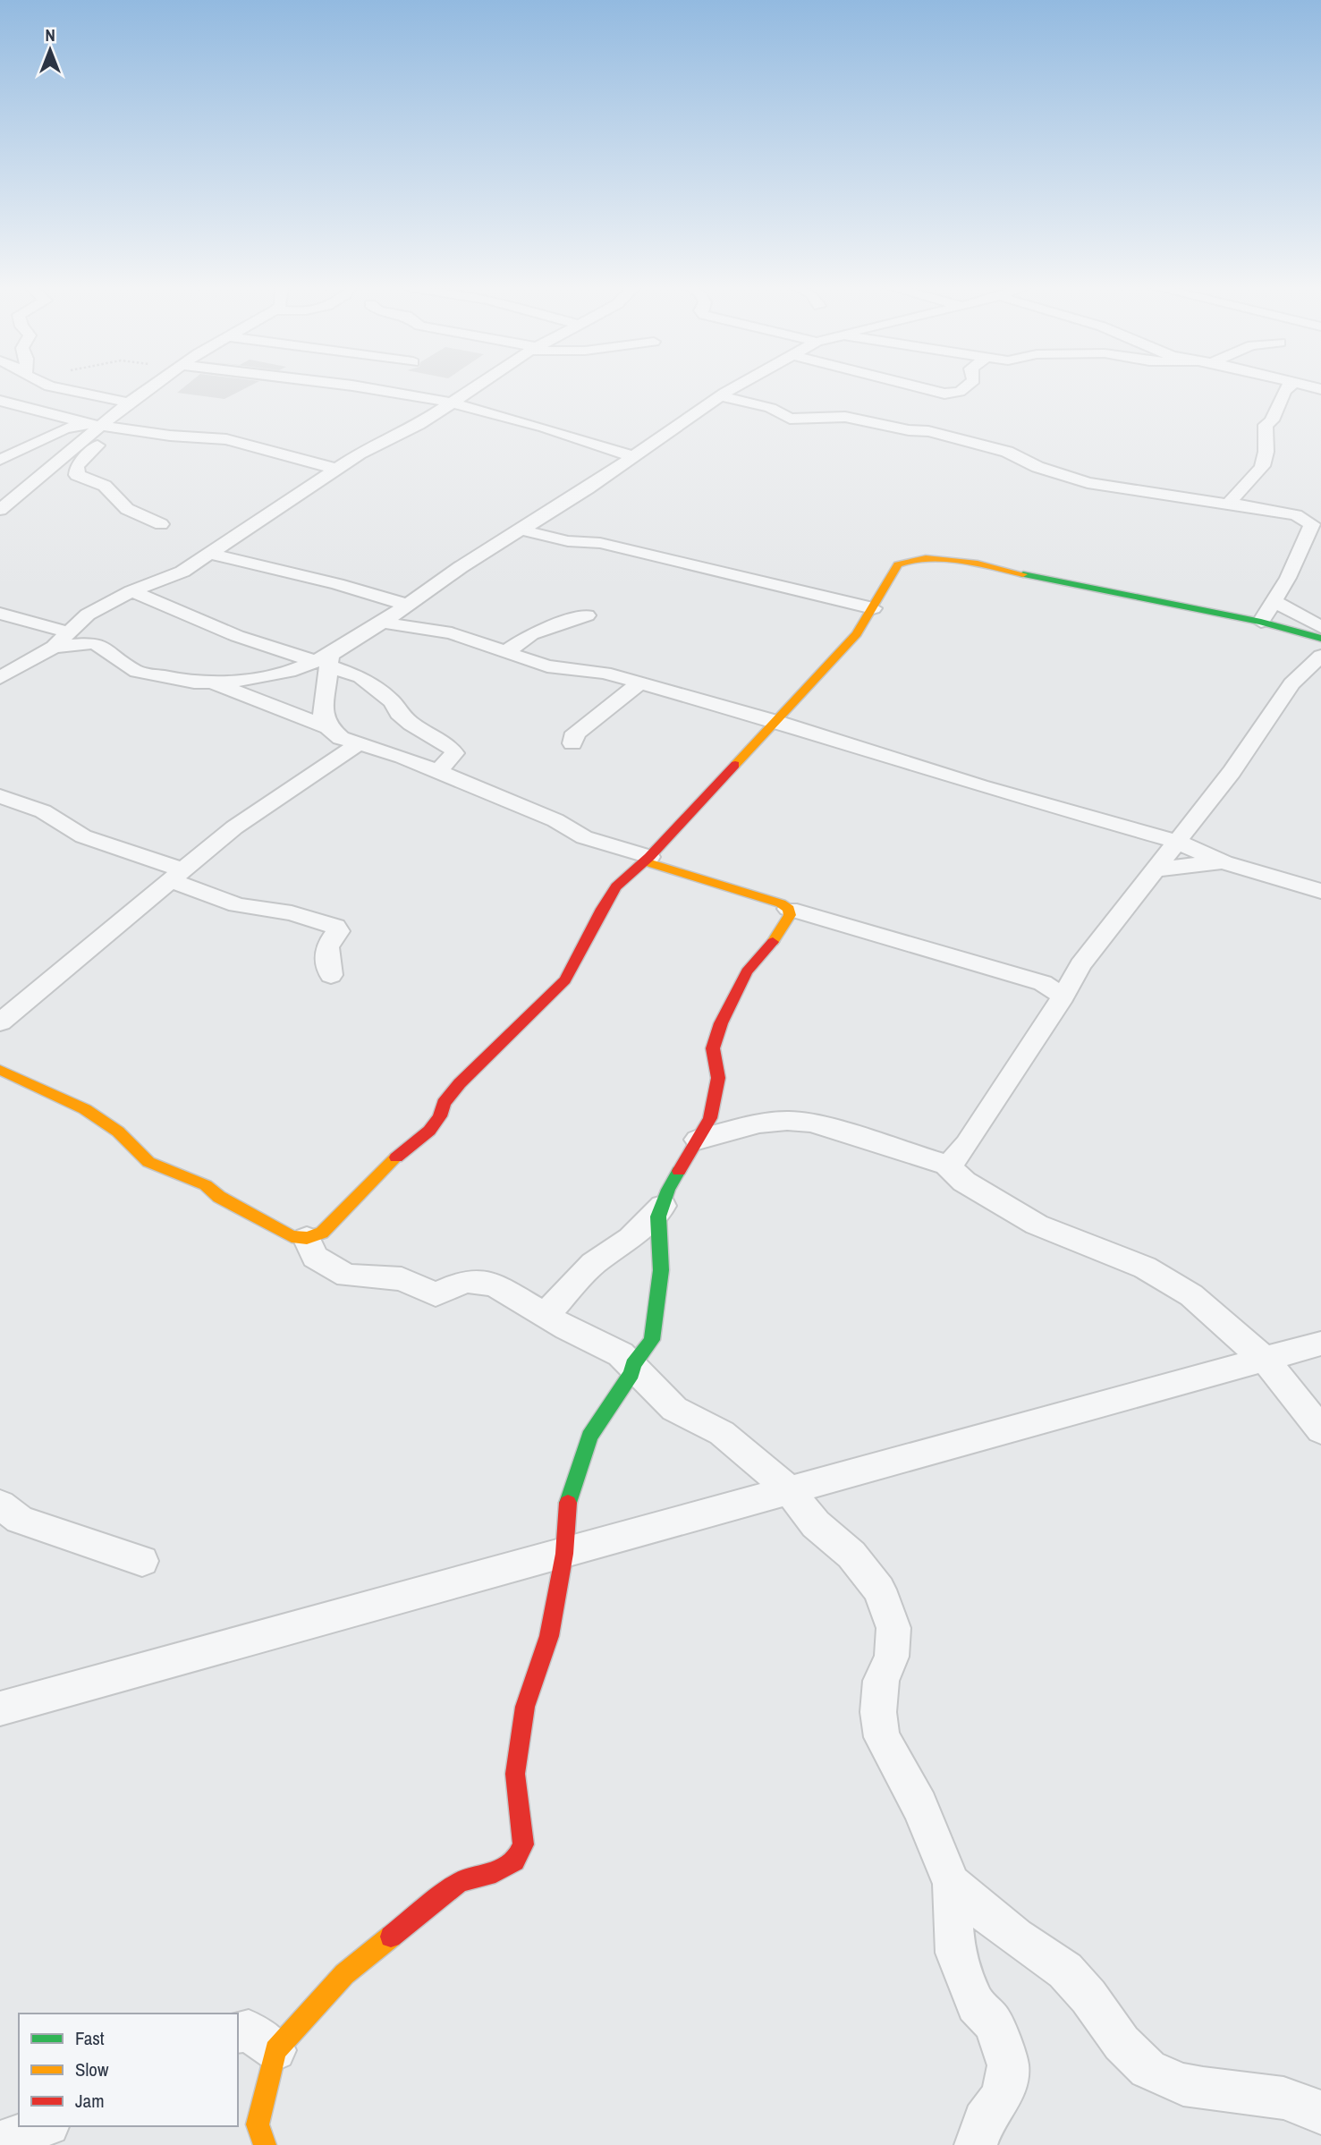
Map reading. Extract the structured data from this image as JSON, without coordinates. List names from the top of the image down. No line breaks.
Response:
{"legend":["Fast","Slow","Jam"],"north":"top"}
